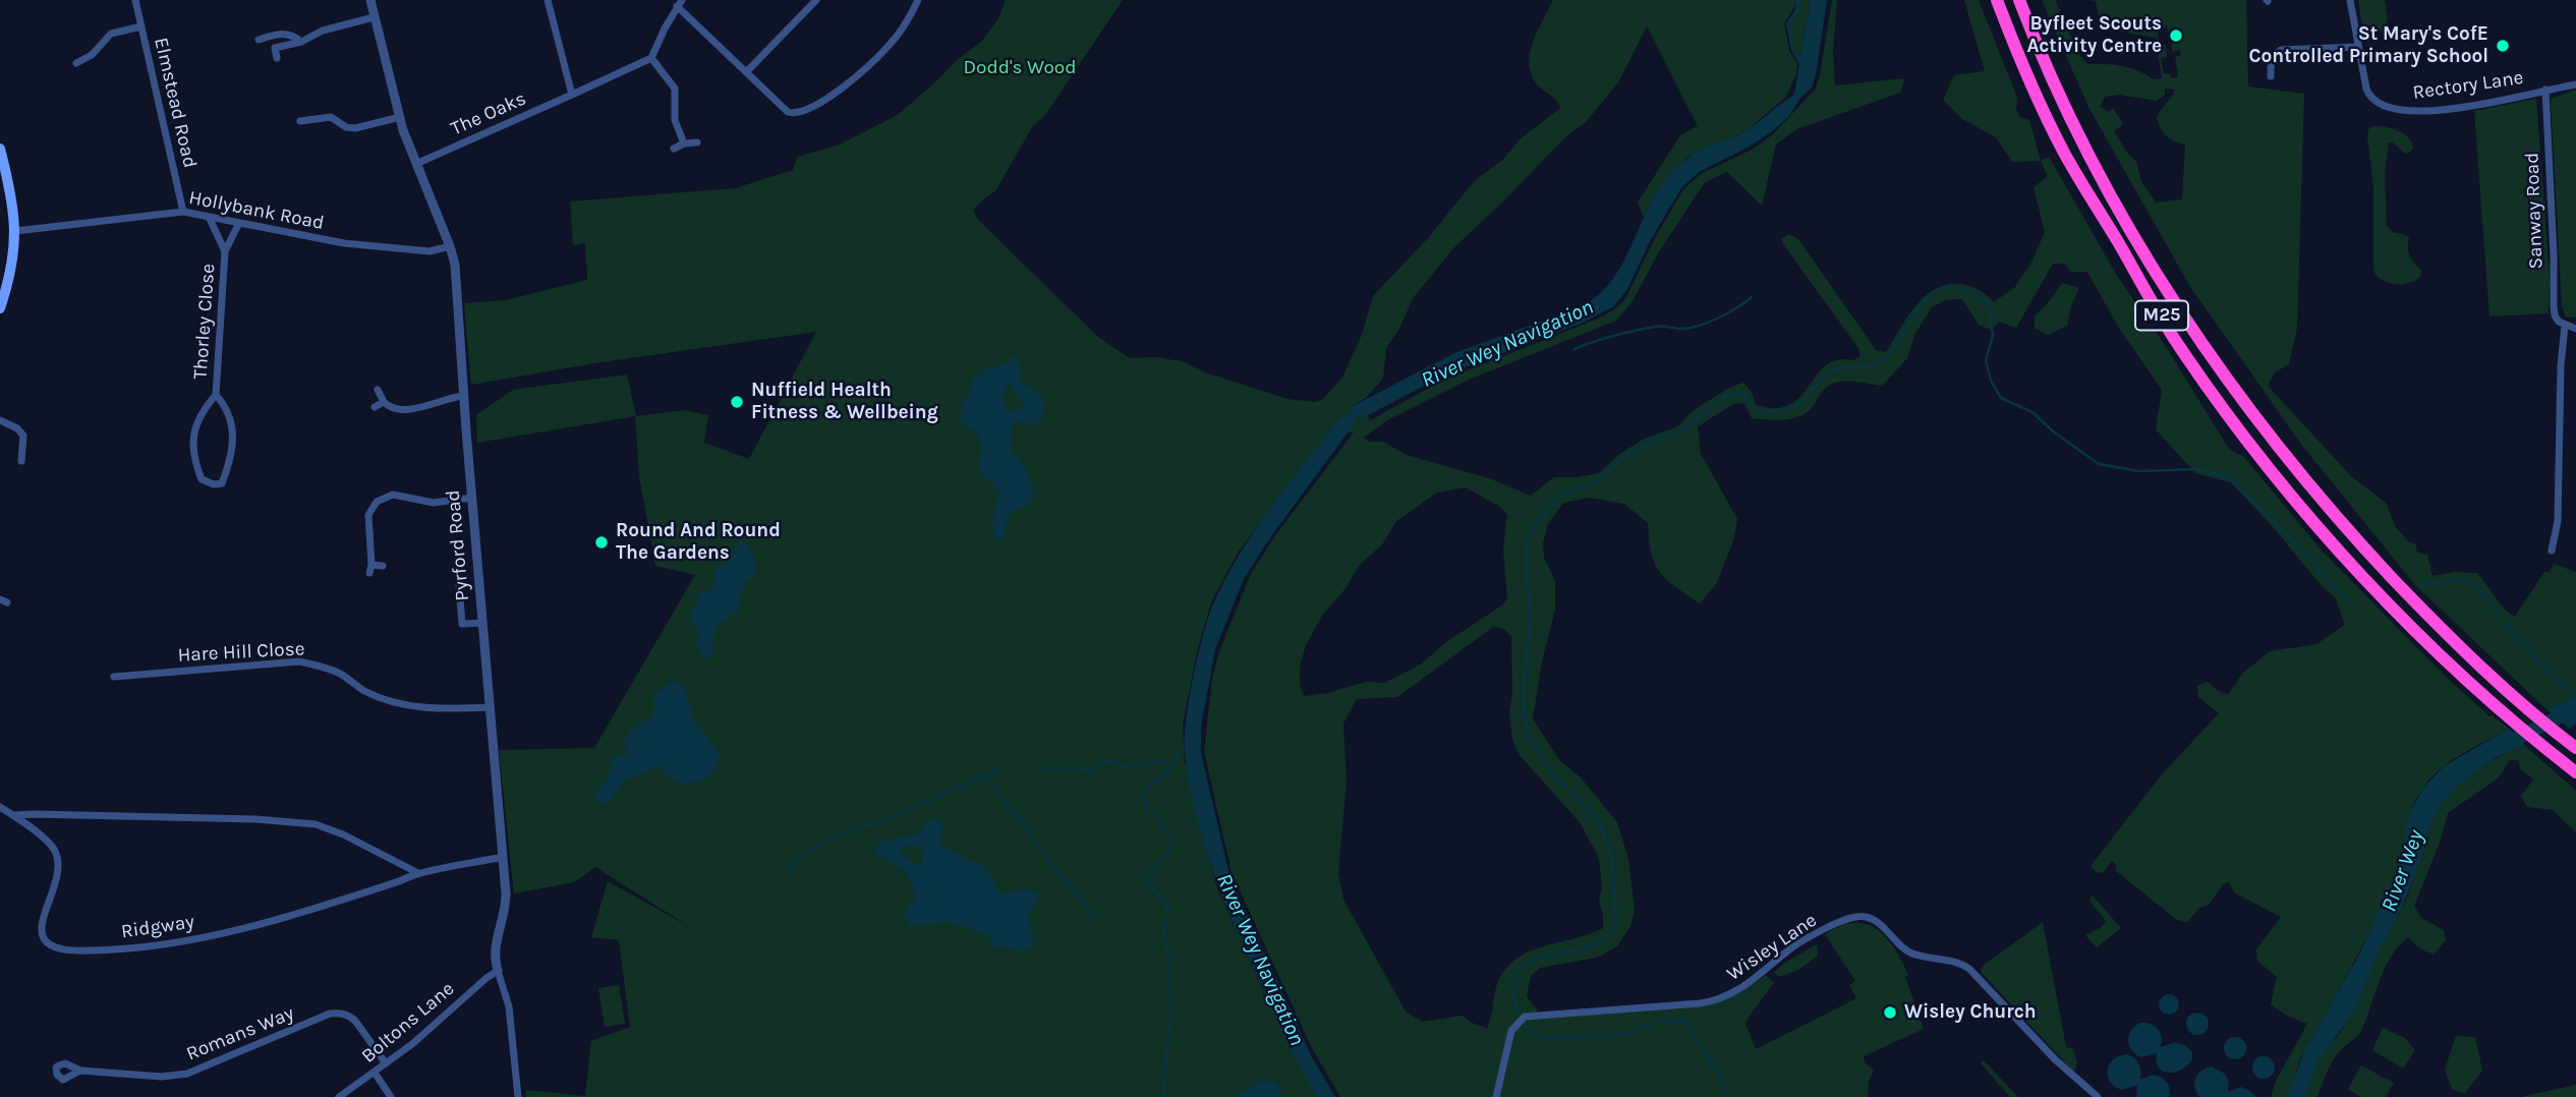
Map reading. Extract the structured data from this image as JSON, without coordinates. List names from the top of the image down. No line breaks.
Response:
{"streets":{"highway":["M25"],"street":["Rectory Lane","Elmstead Road","The Oaks","Hollybank Road","Sanway Road","Thorley Close","Pyrford Road","Hare Hill Close","Ridgway","Wisley Lane","Boltons Lane","Romans Way"]},"crossings":[["Rectory Lane","Sanway Road"],["Elmstead Road","Hollybank Road"],["The Oaks","Pyrford Road"],["Hollybank Road","Thorley Close"],["Hollybank Road","Pyrford Road"],["Pyrford Road","Hare Hill Close"],["Pyrford Road","Ridgway"],["Pyrford Road","Boltons Lane"],["Boltons Lane","Romans Way"]],"water":["River Wey Navigation","River Wey"],"parks":["Dodd's Wood"],"places":["Byfleet Scouts Activity Centre","St Mary's CofE Controlled Primary School","Nuffield Health Fitness & Wellbeing","Round And Round The Gardens","Wisley Church"]}
